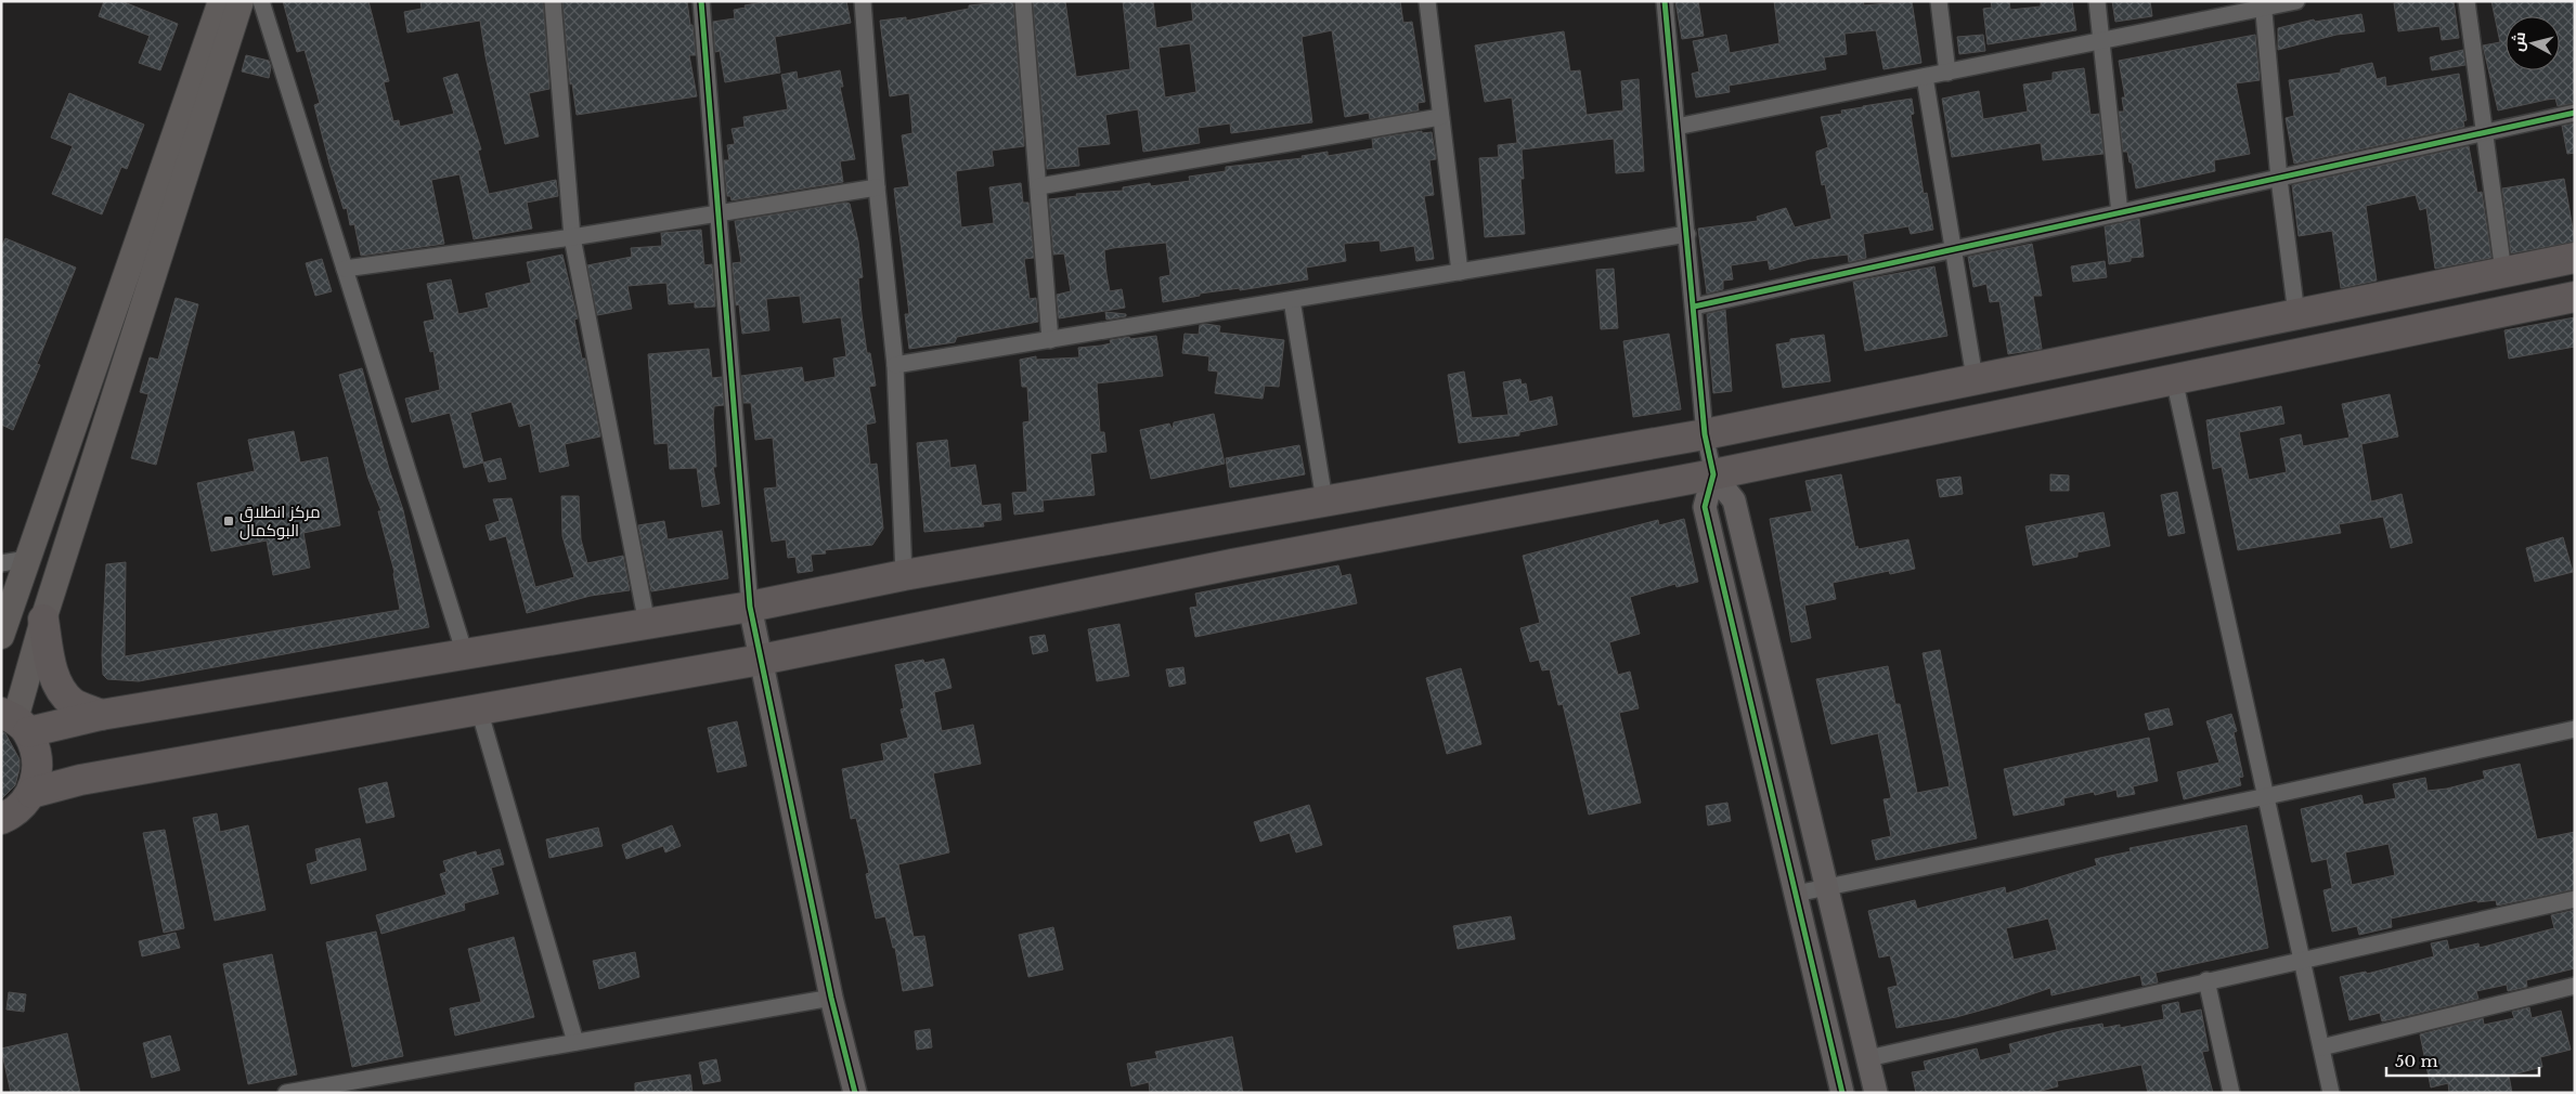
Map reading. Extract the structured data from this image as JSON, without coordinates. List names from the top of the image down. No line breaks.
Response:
{"places":{"transit":["مركز انطلاق البوكمال"]},"scale_bar":"50 m","north":"left"}
